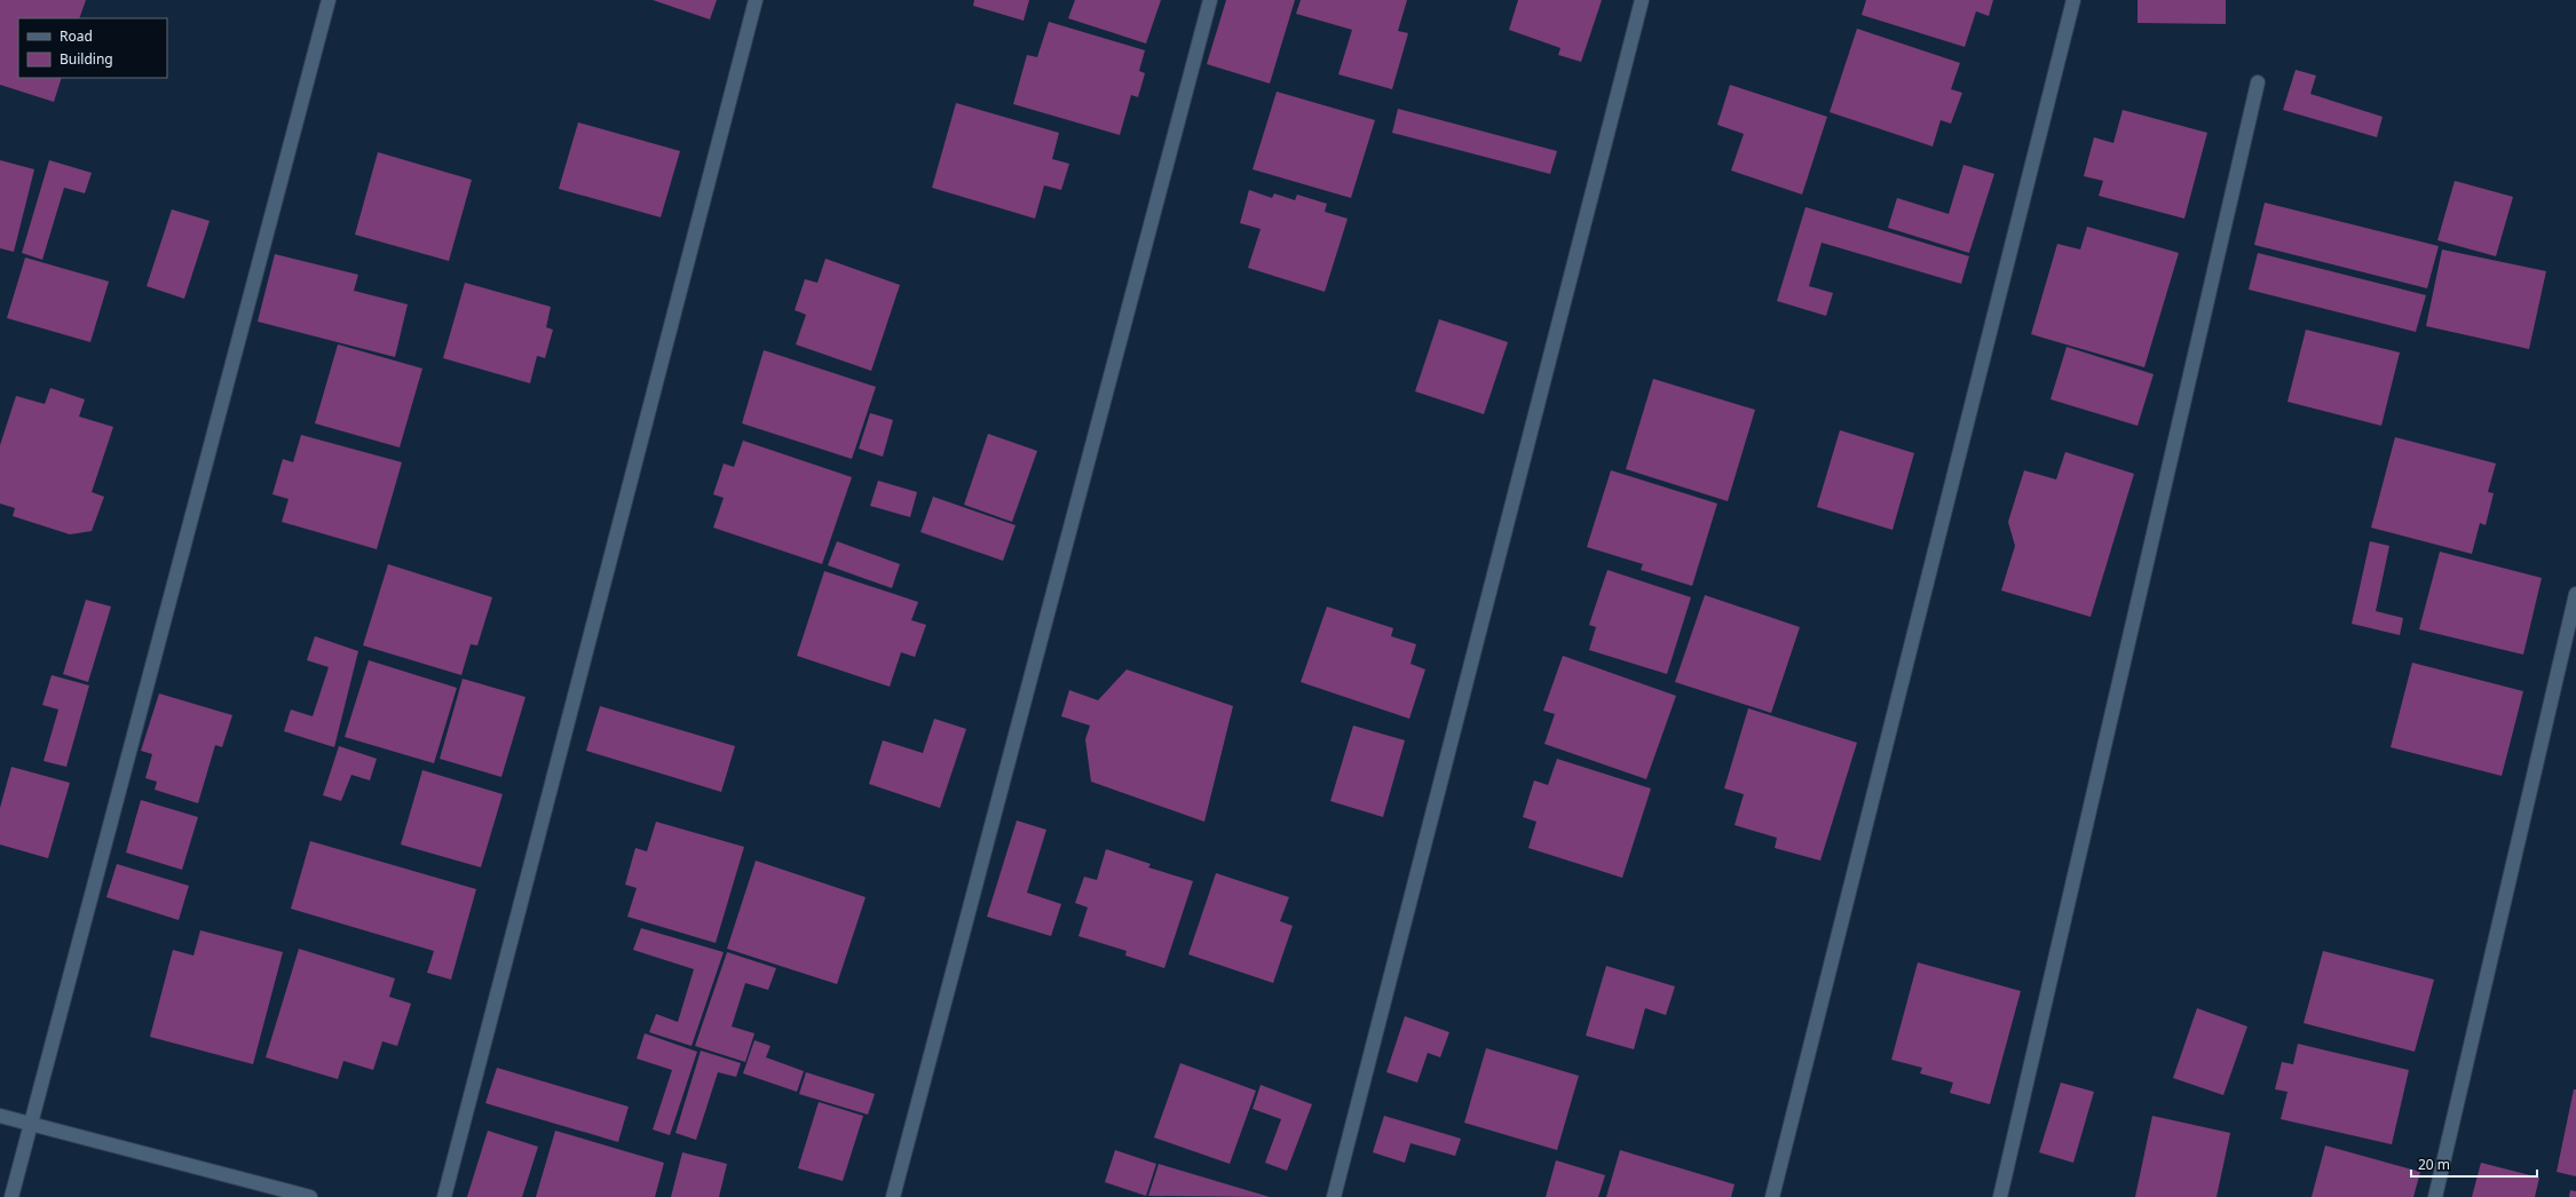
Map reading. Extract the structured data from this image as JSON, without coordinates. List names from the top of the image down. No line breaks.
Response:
{"legend":["Road","Building"],"scale_bar":"20 m"}
